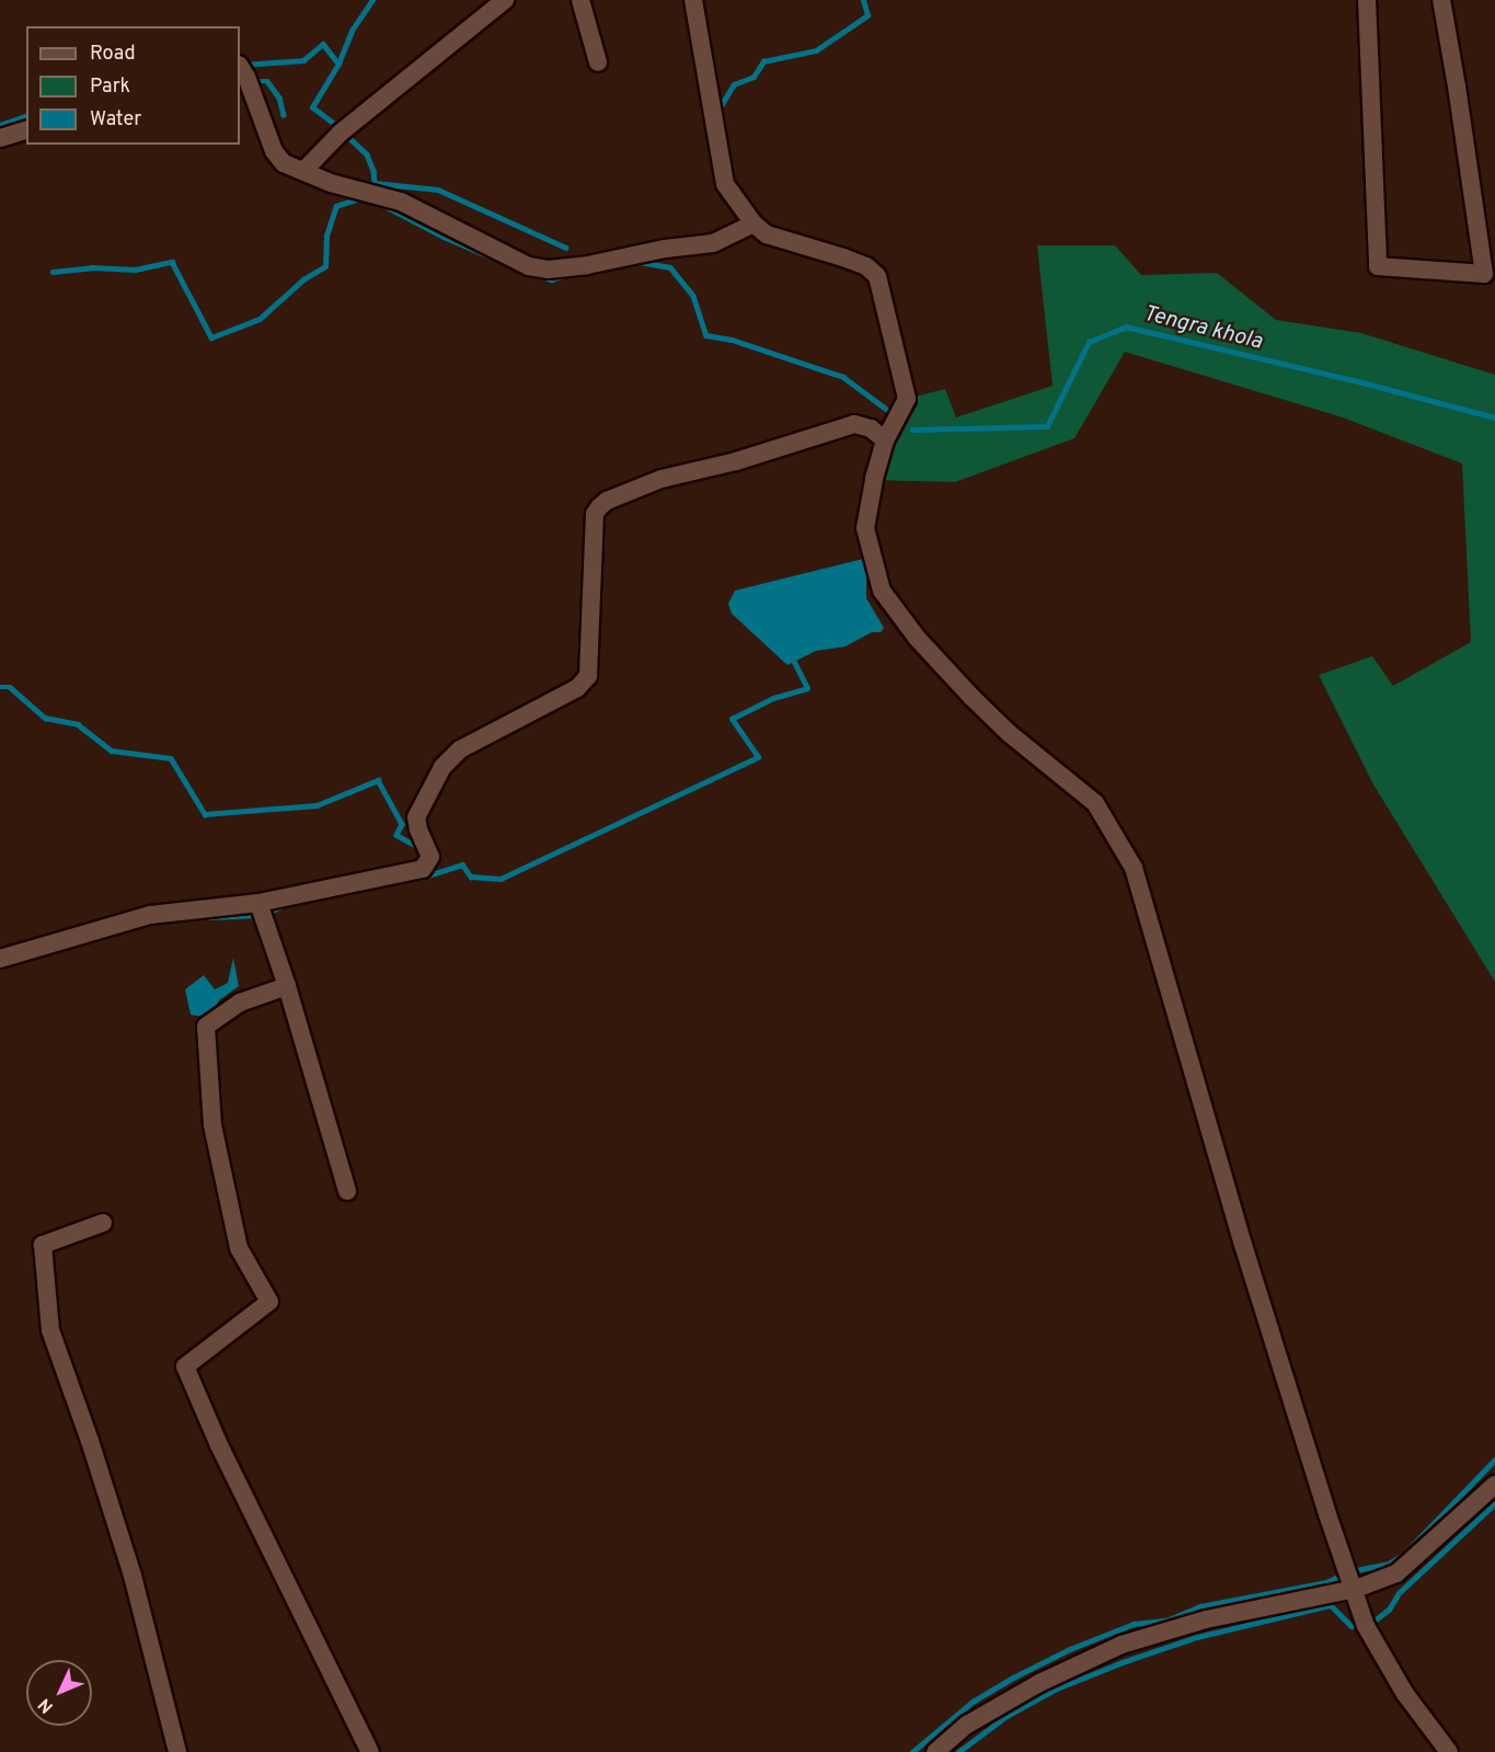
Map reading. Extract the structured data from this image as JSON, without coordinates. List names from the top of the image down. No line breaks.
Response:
{"water":["Tengra khola"],"legend":["Road","Park","Water"],"north":"bottom left"}
